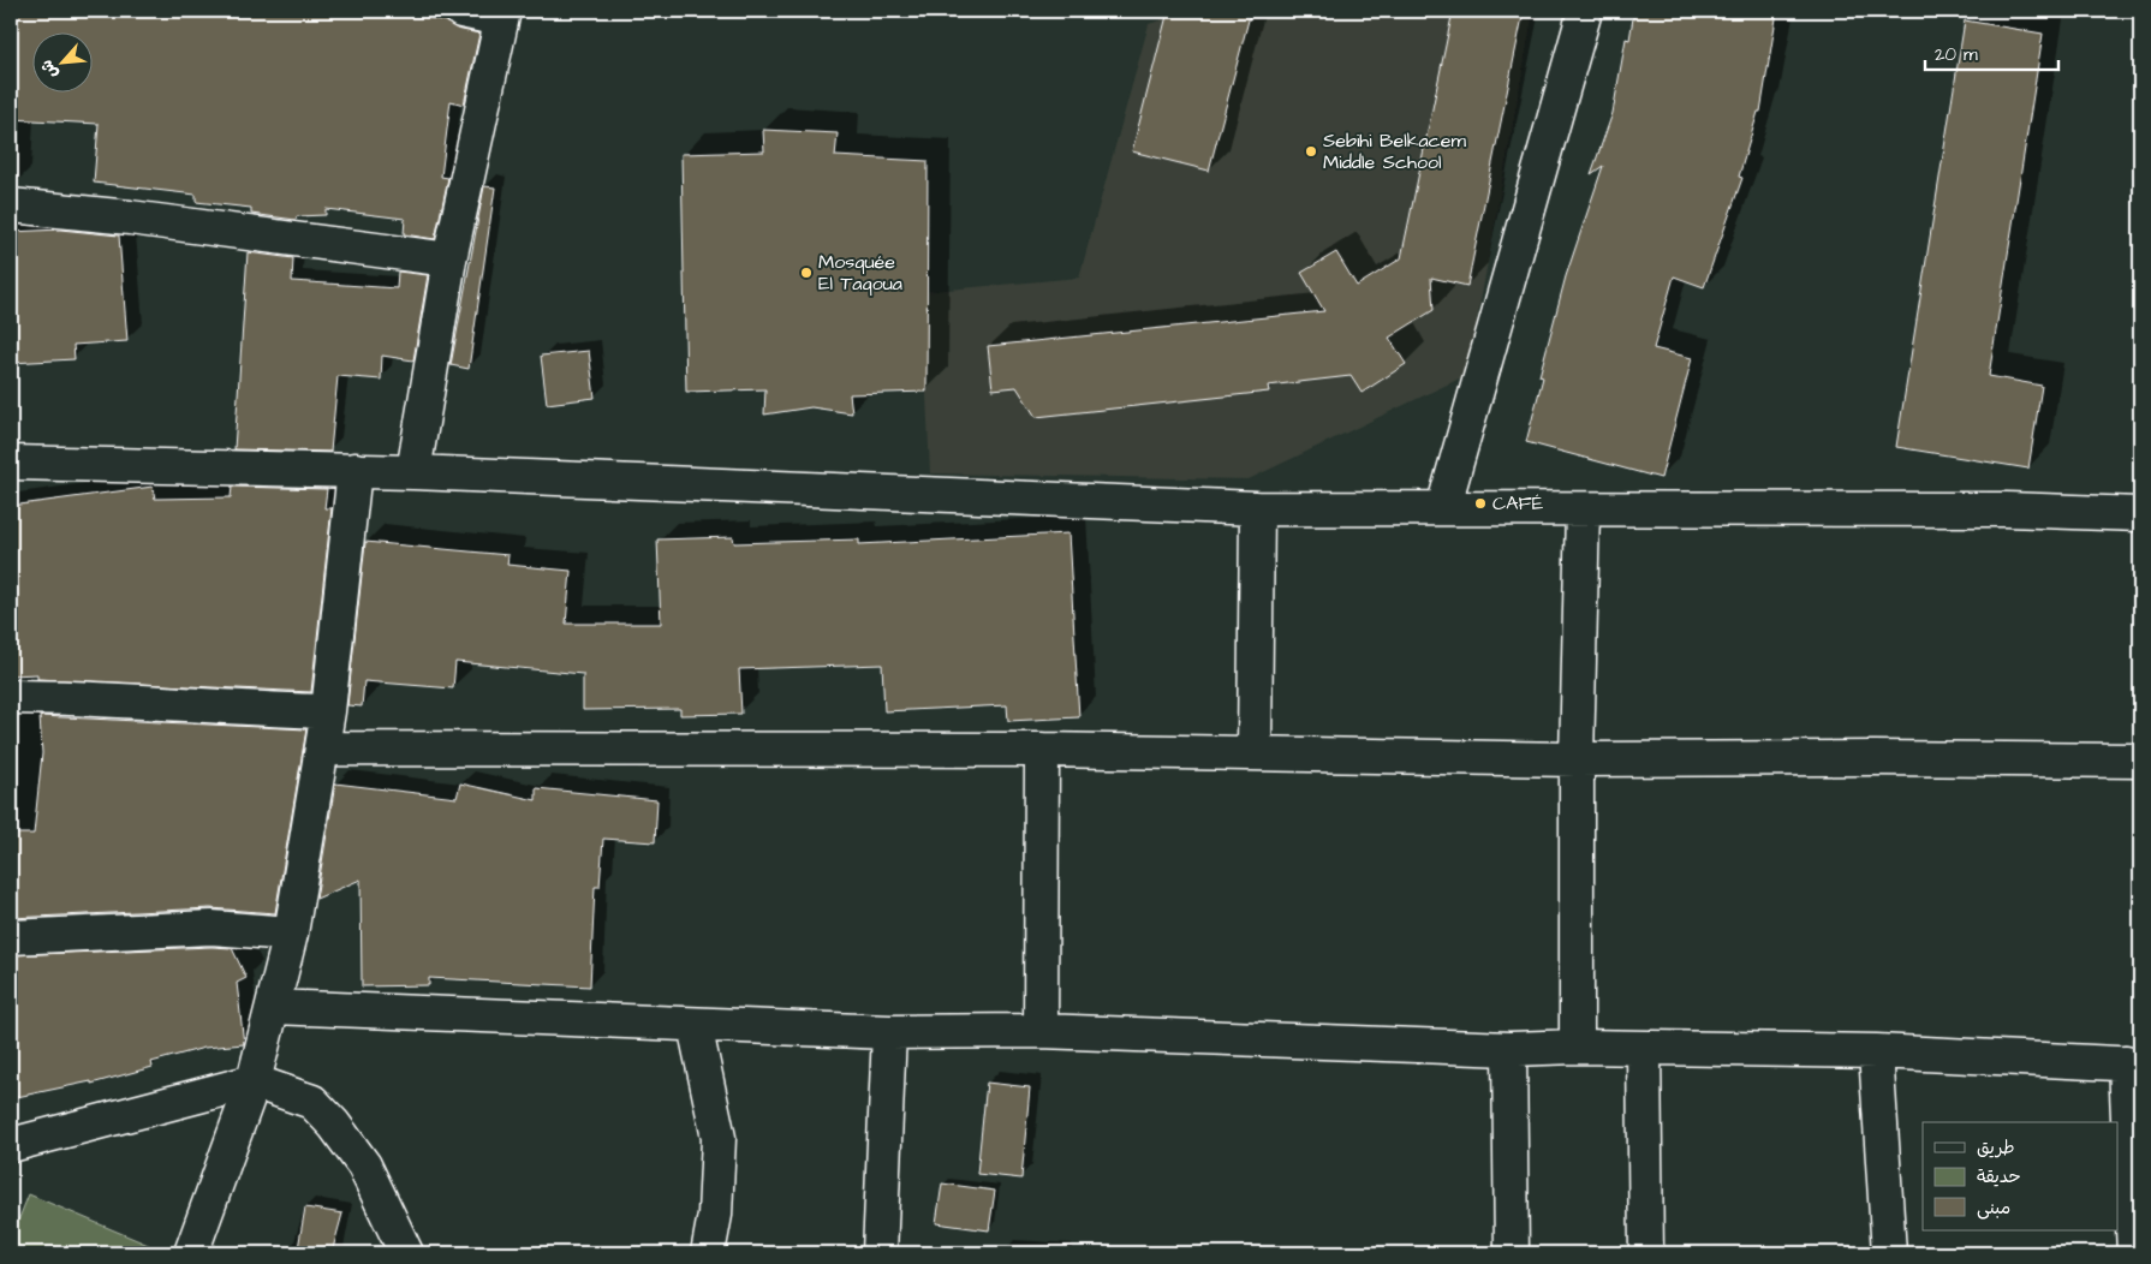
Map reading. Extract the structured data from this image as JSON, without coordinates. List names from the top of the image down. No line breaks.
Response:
{"places":["Sebihi Belkacem Middle School","Mosquée El Taqoua","CAFÉ"],"legend":["طريق","حديقة","مبنى"],"scale_bar":"20 m","north":"bottom left"}
